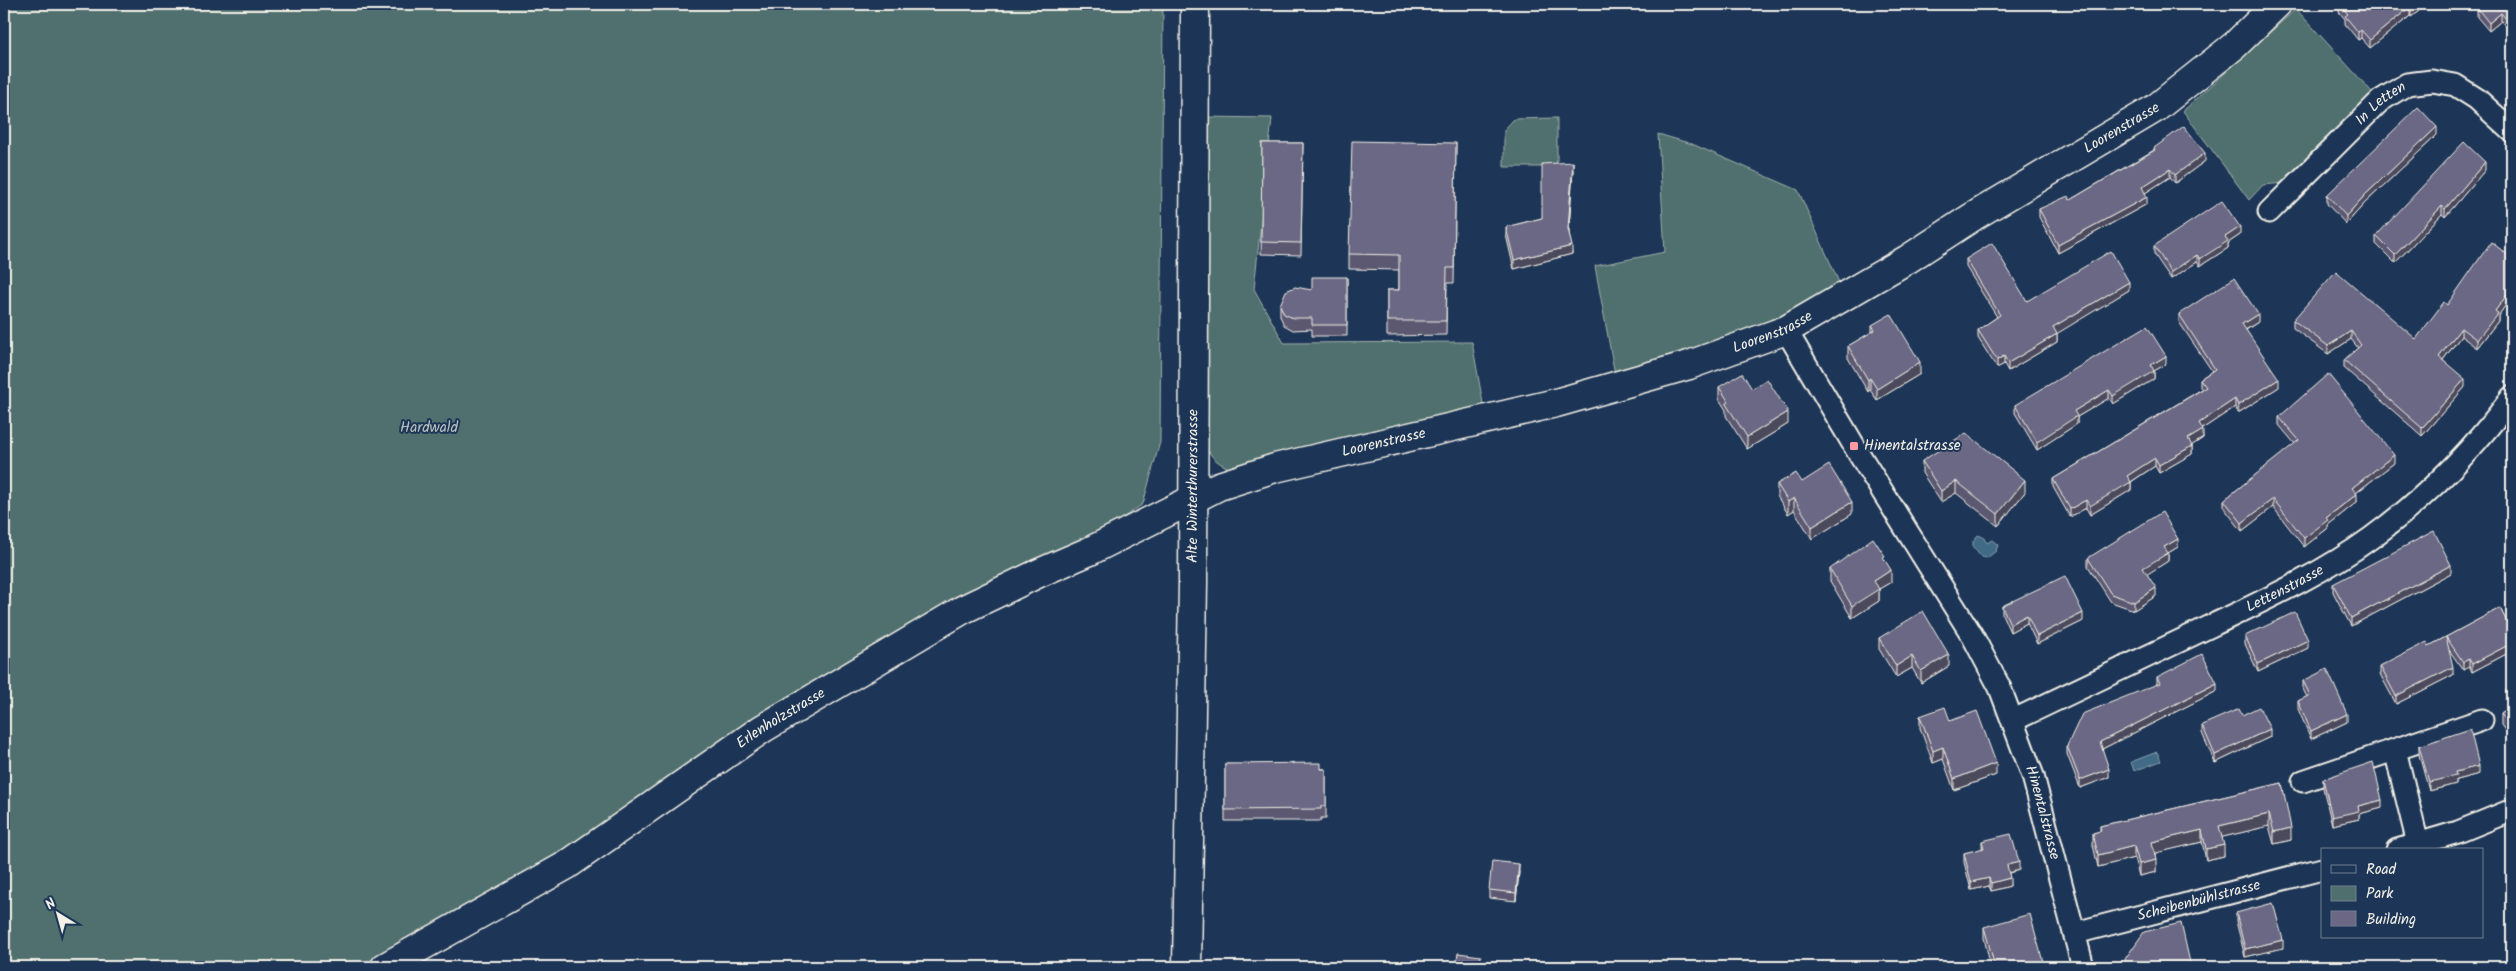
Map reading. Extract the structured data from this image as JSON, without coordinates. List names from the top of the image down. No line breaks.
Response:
{"streets":{"street":["In Letten","Loorenstrasse","Alte Winterthurerstrasse","Lettenstrasse","Erlenholzstrasse","Hinentalstrasse","Scheibenbühlstrasse"]},"crossings":[["Loorenstrasse","Alte Winterthurerstrasse"],["Loorenstrasse","Erlenholzstrasse"],["Loorenstrasse","Hinentalstrasse"],["Alte Winterthurerstrasse","Erlenholzstrasse"],["Lettenstrasse","Hinentalstrasse"],["Hinentalstrasse","Scheibenbühlstrasse"]],"parks":["Hardwald"],"places":{"transit":["Hinentalstrasse"]},"legend":["Road","Park","Building"],"north":"top left"}
